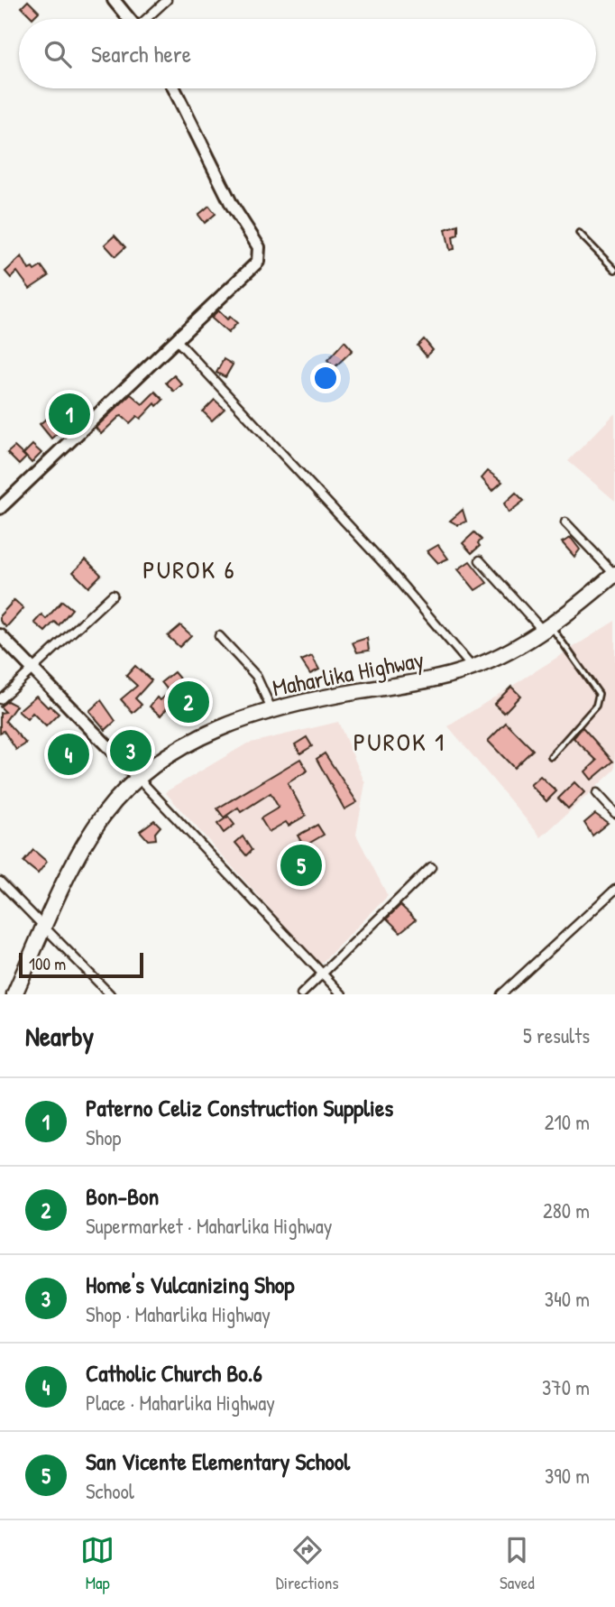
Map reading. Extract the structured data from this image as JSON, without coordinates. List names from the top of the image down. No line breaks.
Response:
{"streets":{"highway":["Maharlika Highway"]},"districts":["PUROK 6","PUROK 1"],"scale_bar":"100 m","page":{"search":"Search here","pins":["1","2","3","4","5"],"scale":"100 m","heading":["Nearby","5 results"],"list":[{"mark":"1","name":"Paterno Celiz Construction Supplies","note":"Shop","value":"210 m"},{"mark":"2","name":"Bon-Bon","note":"Supermarket · Maharlika Highway","value":"280 m"},{"mark":"3","name":"Home's Vulcanizing Shop","note":"Shop · Maharlika Highway","value":"340 m"},{"mark":"4","name":"Catholic Church Bo.6","note":"Place · Maharlika Highway","value":"370 m"},{"mark":"5","name":"San Vicente Elementary School","note":"School","value":"390 m"}],"nav":["Map","Directions","Saved"]}}
